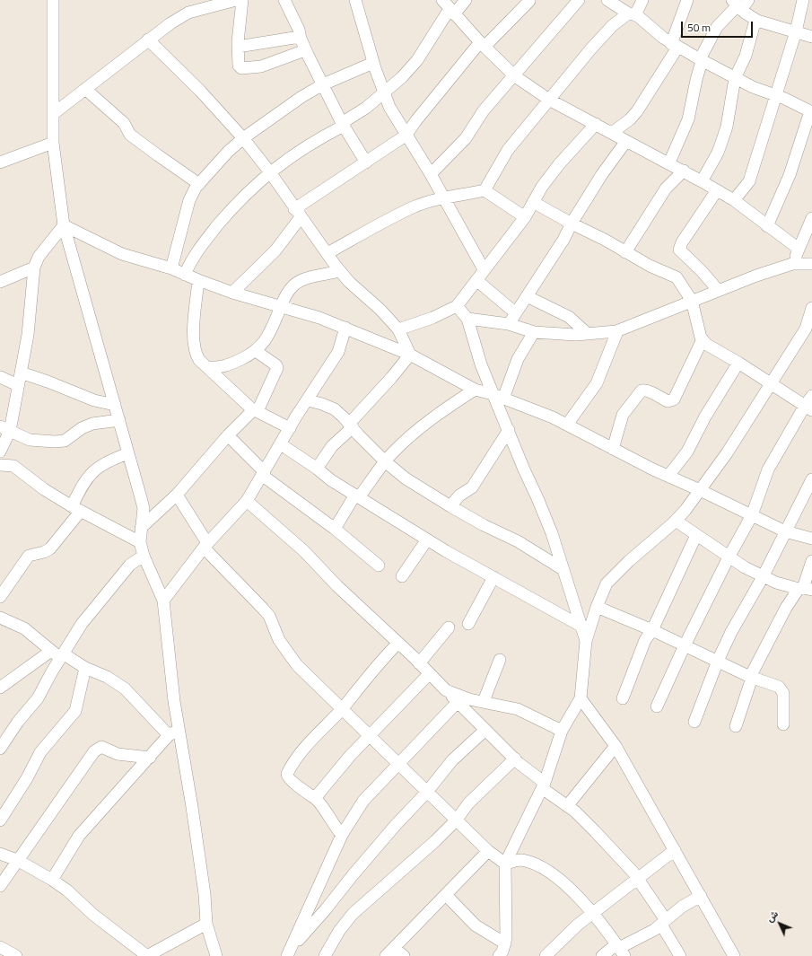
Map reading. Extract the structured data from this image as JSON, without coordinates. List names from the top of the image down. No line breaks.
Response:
{"scale_bar":"50 m","north":"top left"}
